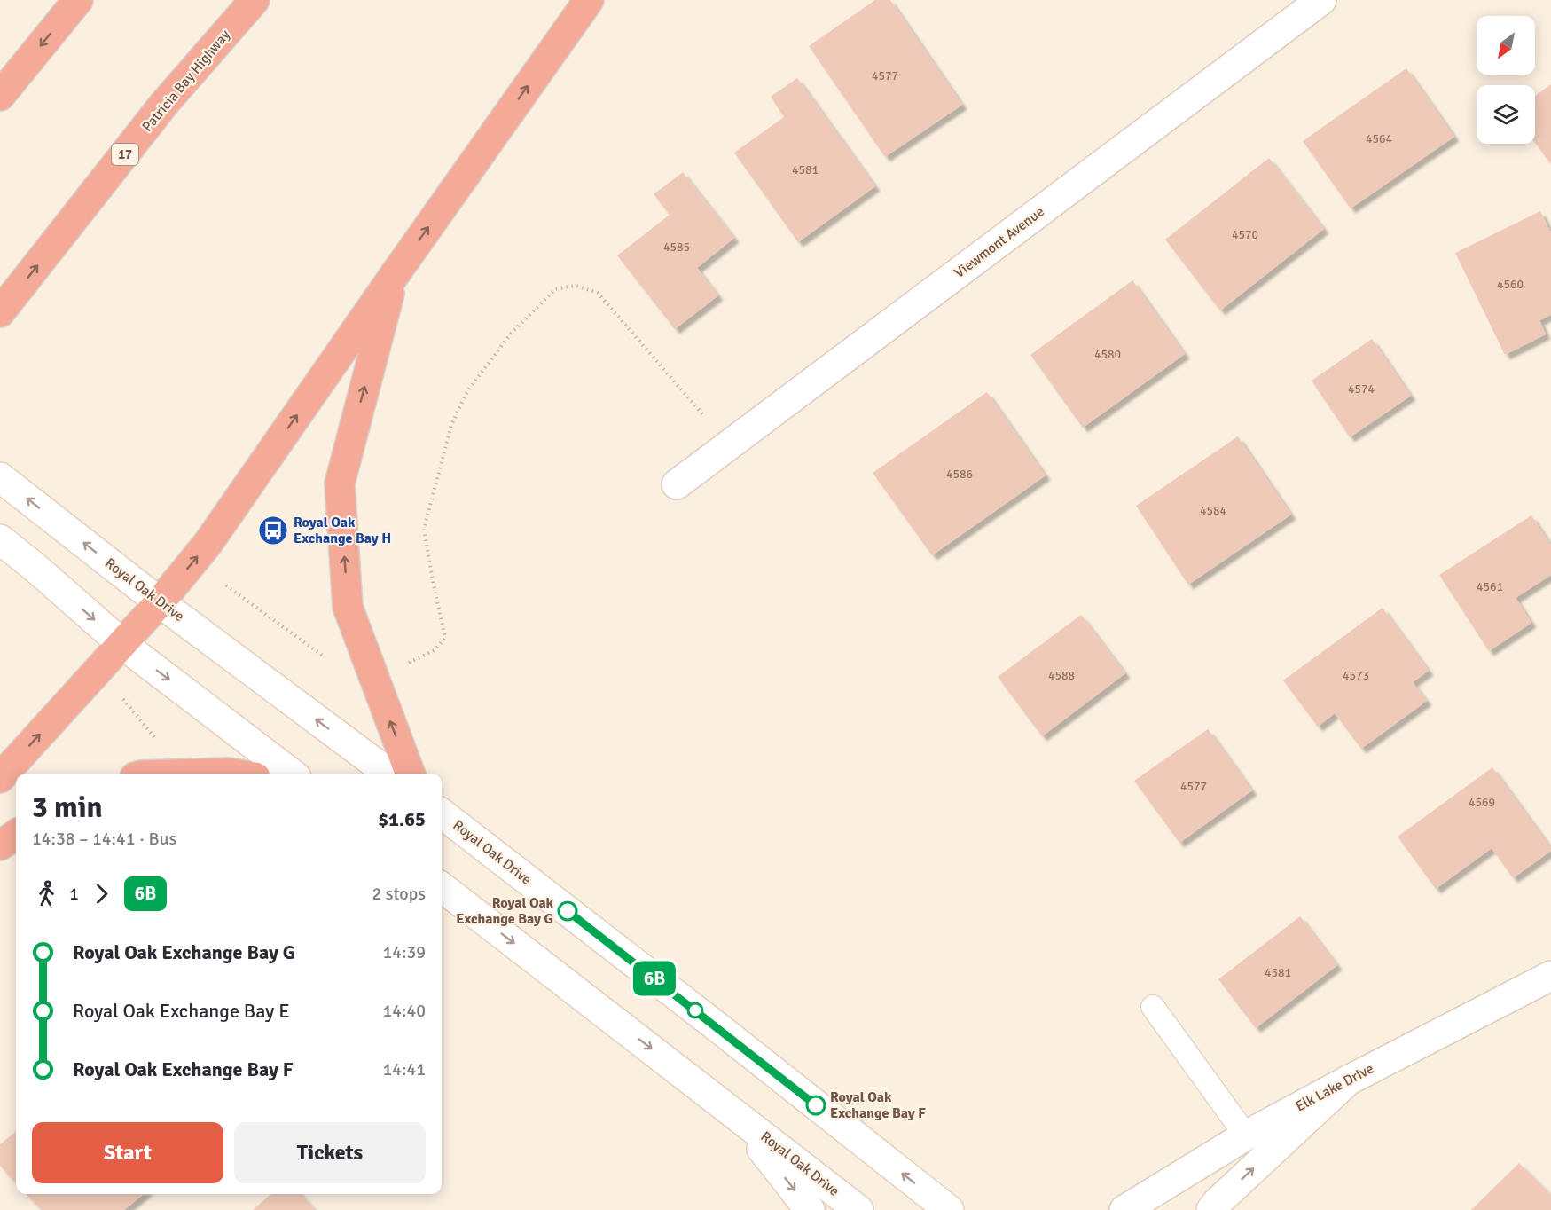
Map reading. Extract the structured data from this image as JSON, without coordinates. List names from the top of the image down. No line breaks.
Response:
{"streets":{"highway":["Patricia Bay Highway","17"],"main road":["Viewmont Avenue","Royal Oak Drive","Elk Lake Drive"]},"places":{"bus stop":["Royal Oak Exchange Bay H"],"other":["Royal Oak Exchange Bay G","Royal Oak Exchange Bay F"]},"lines":["bus line 6B"],"house_numbers":["4577","4564","4581","4570","4585","4560","4580","4574","4586","4584","4561","4588","4573","4577","4569","4581"],"north":"bottom left","page":{"on_map":"6B","heading":["3 min","14:38 – 14:41 · Bus","$1.65"],"legs":["1","6B","2 stops"],"list":[{"name":"Royal Oak Exchange Bay G","value":"14:39"},{"name":"Royal Oak Exchange Bay E","value":"14:40"},{"name":"Royal Oak Exchange Bay F","value":"14:41"}],"buttons":["Start","Tickets"]}}
